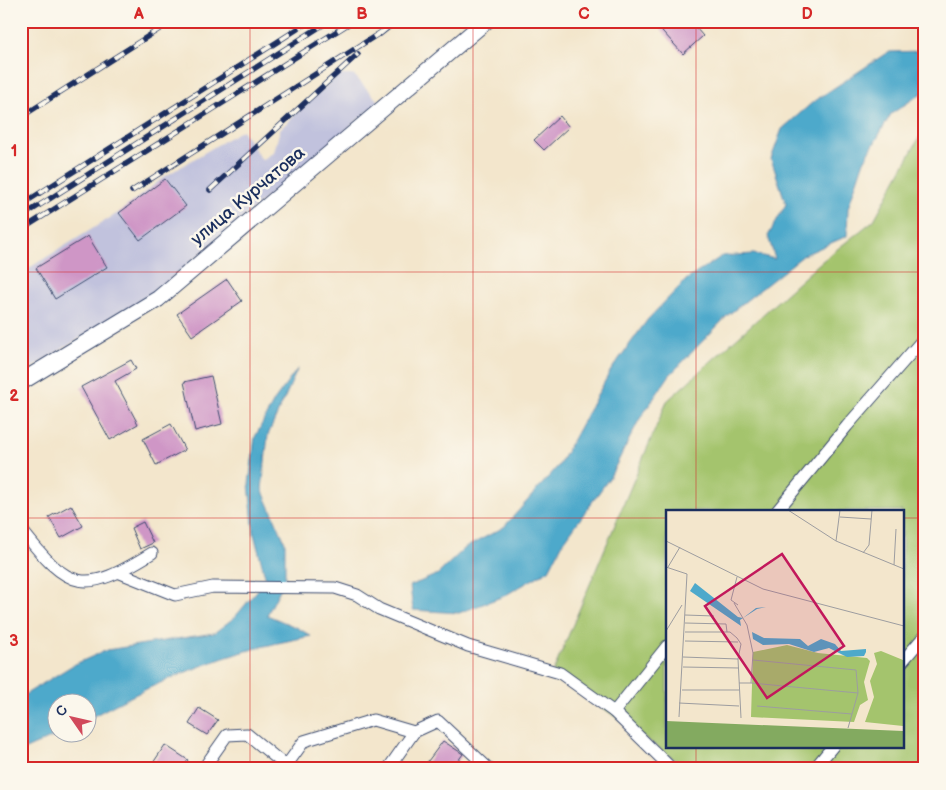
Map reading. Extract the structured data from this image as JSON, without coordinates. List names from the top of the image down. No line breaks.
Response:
{"streets":{"street":["улица Курчатова"]},"north":"top left","grid":{"columns":["A","B","C","D"],"rows":["1","2","3"]}}
